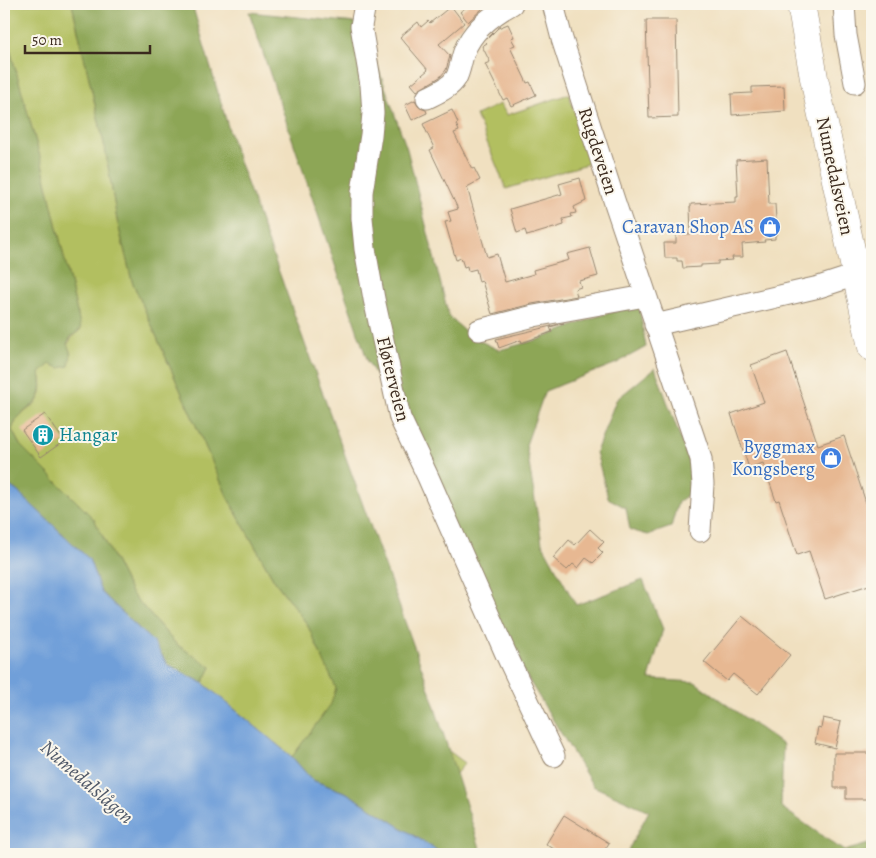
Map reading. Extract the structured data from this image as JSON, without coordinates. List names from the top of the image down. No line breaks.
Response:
{"streets":{"main road":["Numedalsveien"],"street":["Rugdeveien","Fløterveien"]},"water":["Numedalslågen"],"places":{"shop":["Caravan Shop AS","Byggmax Kongsberg"],"building":["Hangar"]},"scale_bar":"50 m"}
